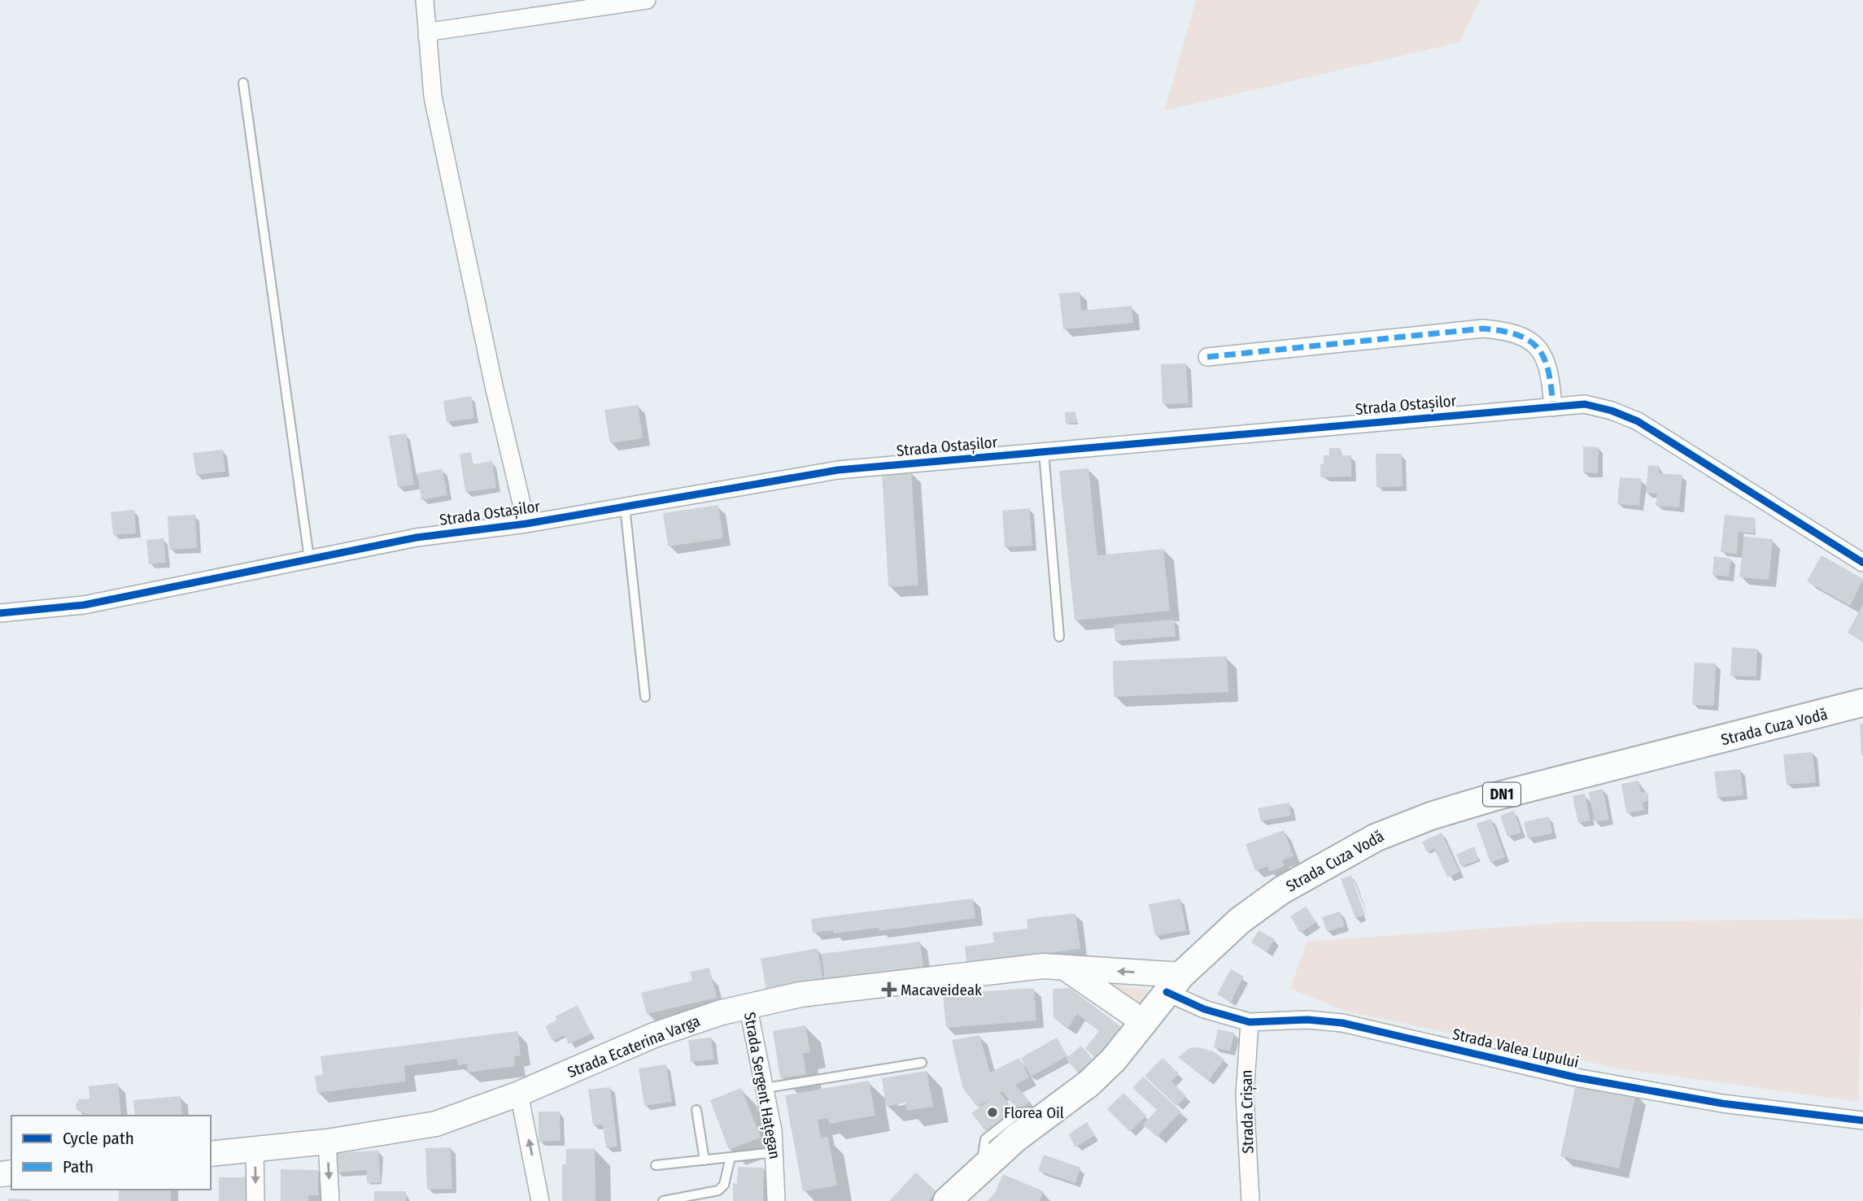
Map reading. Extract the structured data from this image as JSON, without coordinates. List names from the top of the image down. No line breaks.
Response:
{"streets":{"main road":["Strada Cuza Vodă","DN1","Strada Ecaterina Varga"],"street":["Strada Ostașilor","Strada Valea Lupului","Strada Sergent Hațegan","Strada Crișan"]},"crossings":[["Strada Cuza Vodă","Strada Ecaterina Varga"],["Strada Cuza Vodă","Strada Valea Lupului"],["Strada Ecaterina Varga","Strada Valea Lupului"],["Strada Ecaterina Varga","Strada Sergent Hațegan"],["Strada Valea Lupului","Strada Crișan"]],"places":{"health":["Macaveideak"],"other":["Florea Oil"]},"legend":["Cycle path","Path"]}
